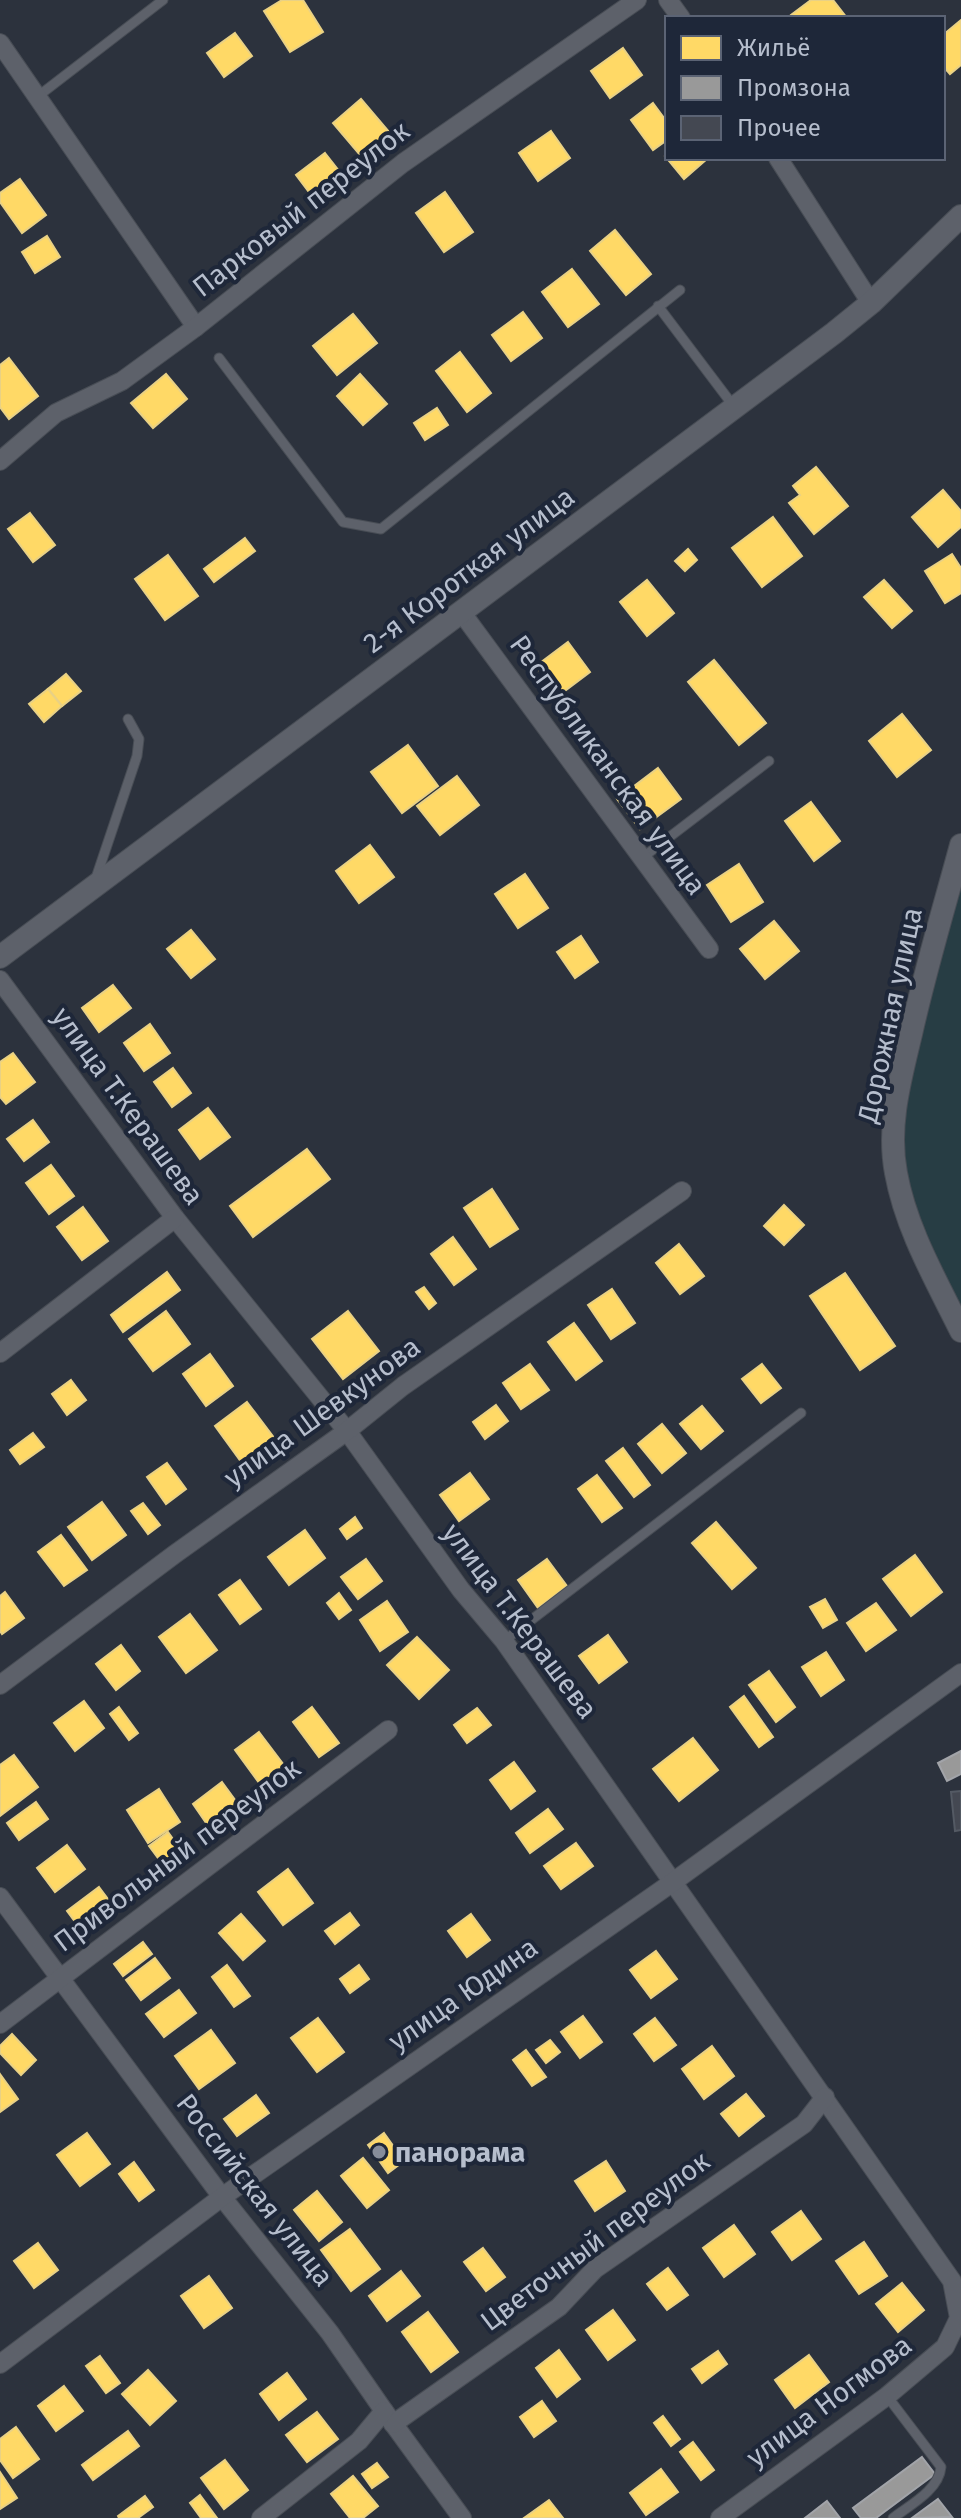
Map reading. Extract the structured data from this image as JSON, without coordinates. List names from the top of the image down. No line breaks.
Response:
{"streets":{"street":["Парковый переулок","2-я Короткая улица","Республиканская улица","Дорожная улица","улица Т.Керашева","улица Шевкунова","Привольный переулок","улица Юдина","Российская улица","Цветочный переулок","улица Ногмова"]},"crossings":[["2-я Короткая улица","Республиканская улица"],["улица Т.Керашева","улица Шевкунова"],["улица Т.Керашева","улица Юдина"],["улица Т.Керашева","Цветочный переулок"],["улица Т.Керашева","улица Ногмова"],["Привольный переулок","Российская улица"],["улица Юдина","Российская улица"],["Российская улица","Цветочный переулок"]],"places":["панорама"],"legend":["Жильё","Промзона","Прочее"]}
